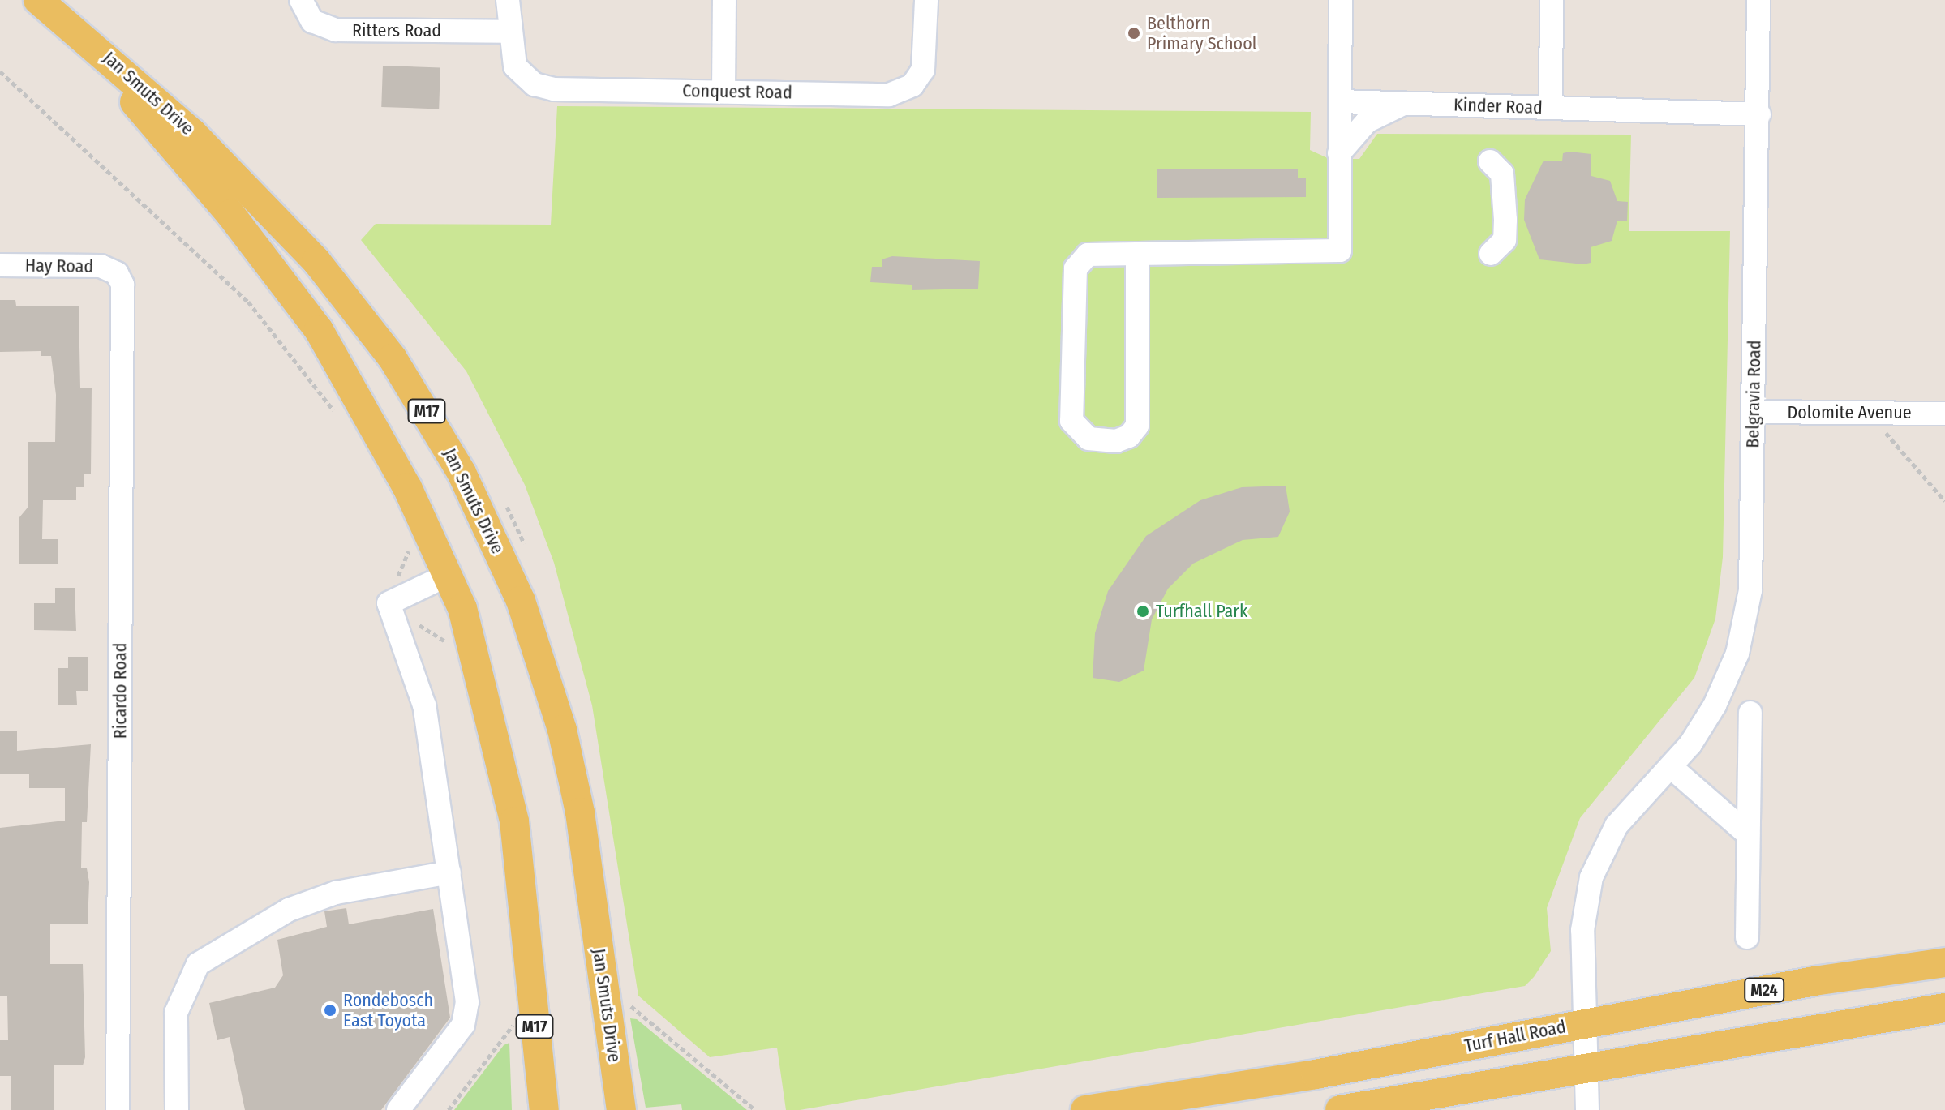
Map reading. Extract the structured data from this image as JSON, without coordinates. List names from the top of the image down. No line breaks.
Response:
{"streets":{"main road":["Jan Smuts Drive","M17","M24","Turf Hall Road"],"street":["Ritters Road","Conquest Road","Kinder Road","Hay Road","Belgravia Road","Dolomite Avenue","Ricardo Road"]},"crossings":[["Ritters Road","Conquest Road"],["Kinder Road","Belgravia Road"],["Hay Road","Ricardo Road"],["Belgravia Road","Dolomite Avenue"],["Belgravia Road","Turf Hall Road"]],"places":["Belthorn Primary School","Turfhall Park","Rondebosch East Toyota"]}
